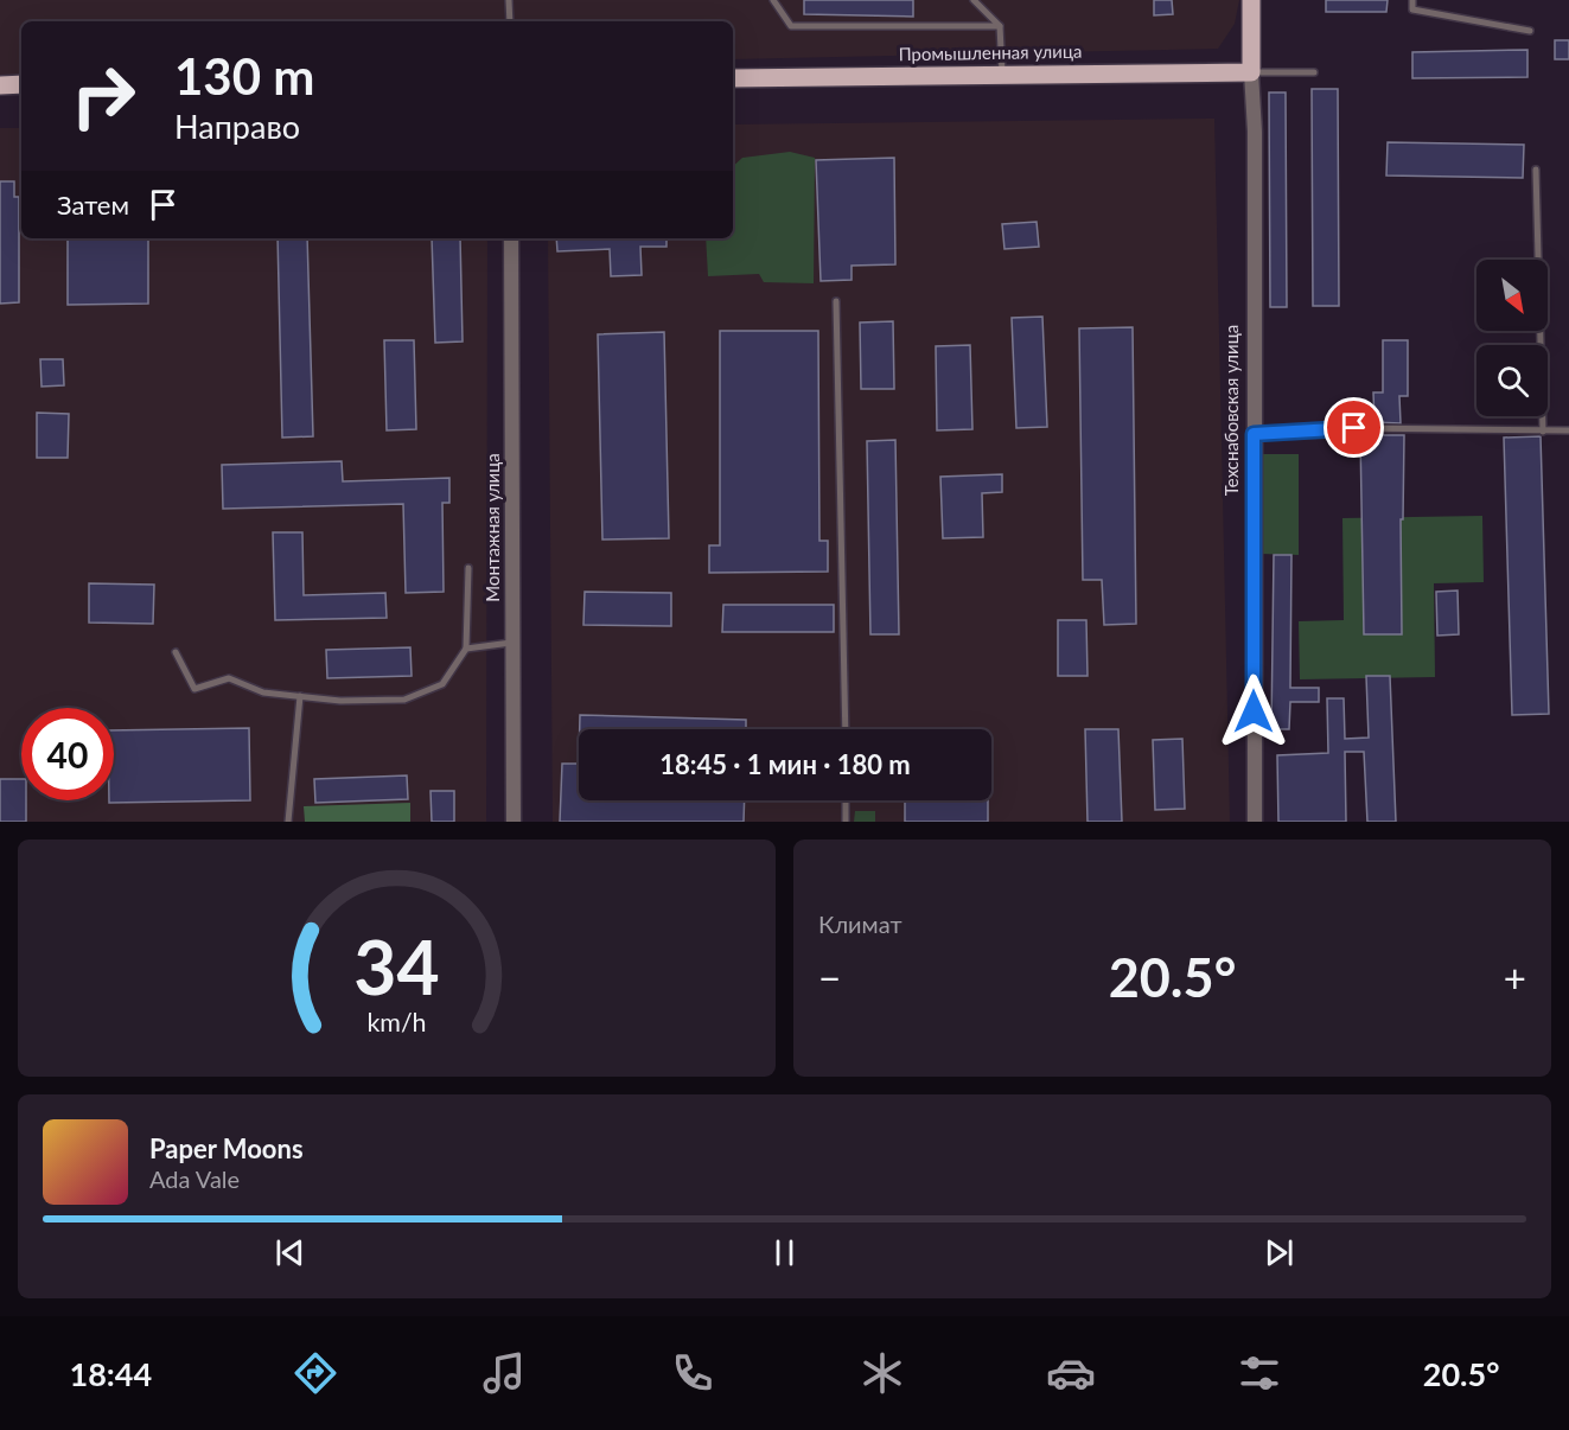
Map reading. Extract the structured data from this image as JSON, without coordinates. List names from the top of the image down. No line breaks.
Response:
{"streets":{"main road":["Промышленная улица","Техснабовская улица"],"street":["Монтажная улица"]},"crossings":[["Промышленная улица","Техснабовская улица"]],"north":"bottom right","page":{"turn":["130 m","Направо"],"then":"Затем","limit":"40","trip":"18:45 · 1 мин · 180 m","tile":"Климат","heat":["−","20.5°","+"],"song":["Paper Moons","Ada Vale"],"tabs":["18:44","20.5°"],"gauge":["34","km/h"]}}
